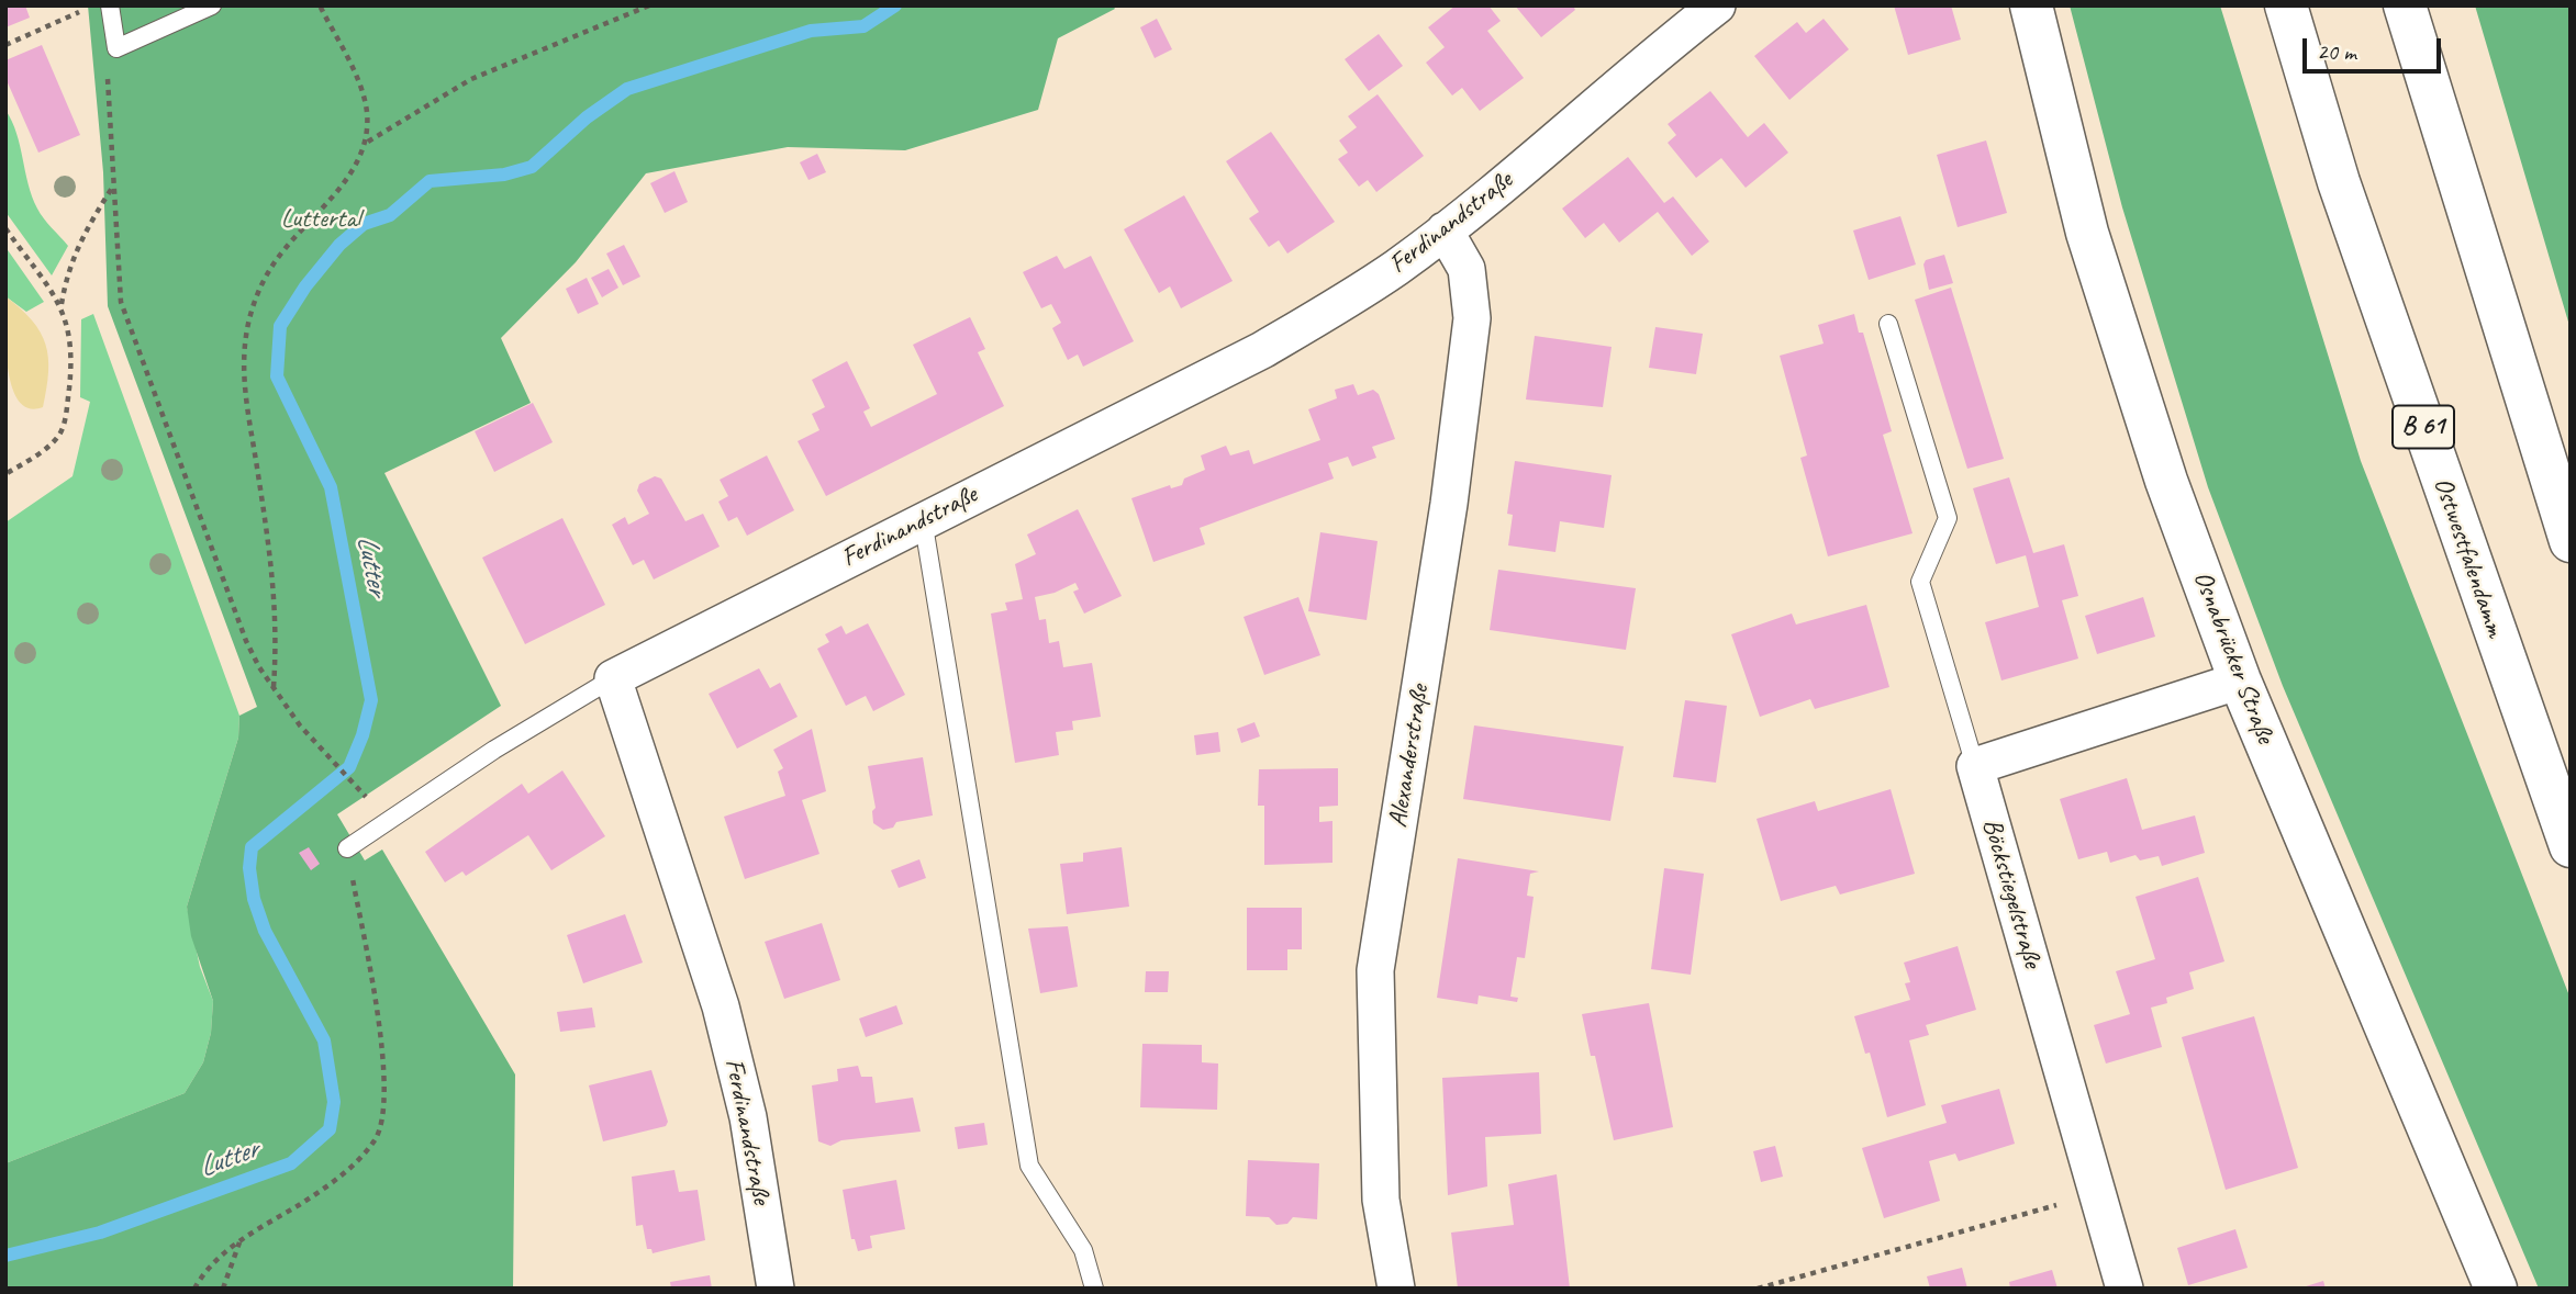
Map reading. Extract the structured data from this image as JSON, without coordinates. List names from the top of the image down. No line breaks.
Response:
{"streets":{"main road":["B 61","Ostwestfalendamm","Osnabrücker Straße"],"street":["Ferdinandstraße","Alexanderstraße","Böckstiegelstraße"]},"crossings":[["Ferdinandstraße","Alexanderstraße"]],"water":["Lutter"],"parks":["Luttertal"],"scale_bar":"20 m"}
